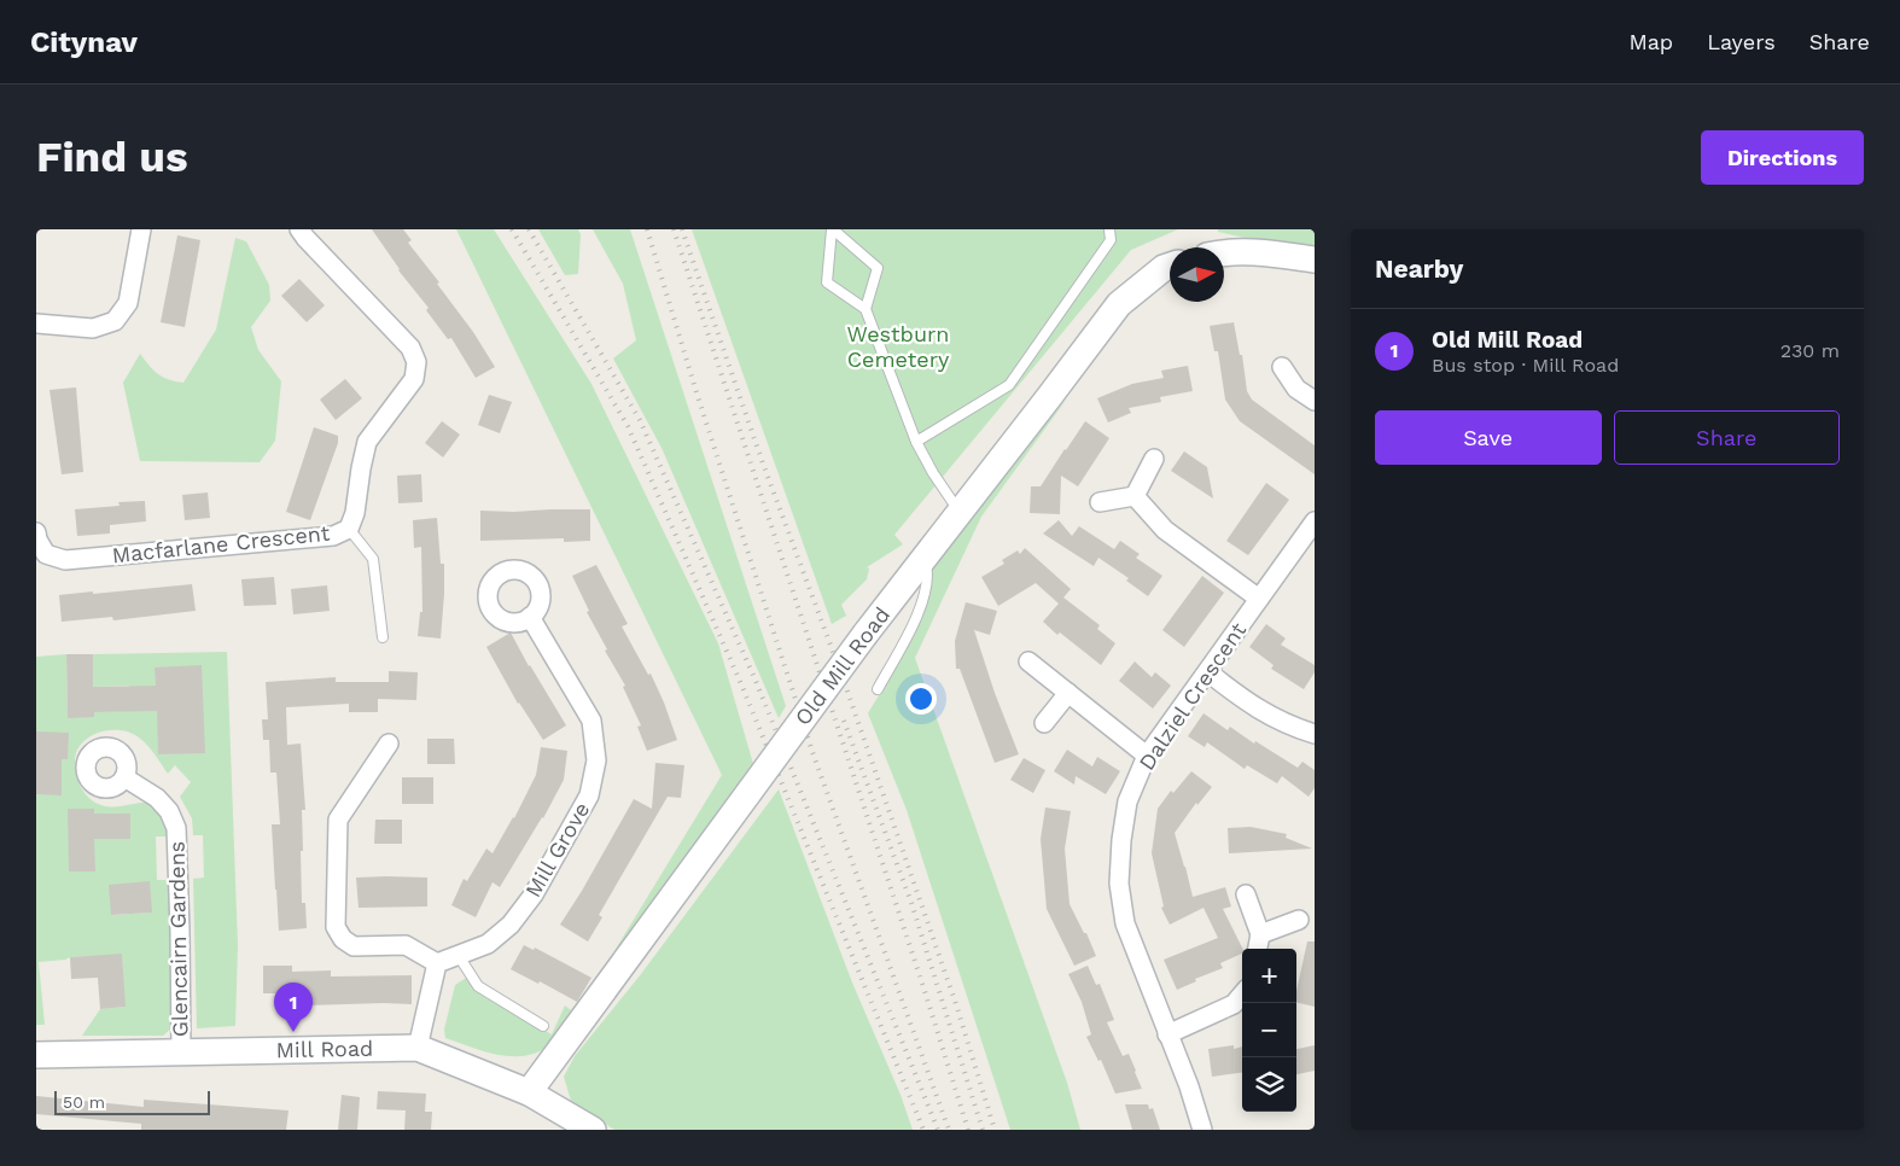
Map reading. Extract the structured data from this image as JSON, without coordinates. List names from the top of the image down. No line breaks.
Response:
{"streets":{"street":["Macfarlane Crescent","Old Mill Road","Dalziel Crescent","Mill Grove","Glencairn Gardens","Mill Road"]},"crossings":[["Old Mill Road","Mill Road"],["Glencairn Gardens","Mill Road"]],"parks":["Westburn Cemetery"],"scale_bar":"50 m","north":"right","page":{"header":"Citynav","nav":["Map","Layers","Share"],"buttons":["Directions",["Save","Share"]],"title":"Find us","heading":"Nearby","list":[{"mark":"1","name":"Old Mill Road","note":"Bus stop · Mill Road","value":"230 m"}],"map_buttons":["+","−"],"pins":"1","scale":"50 m"}}
